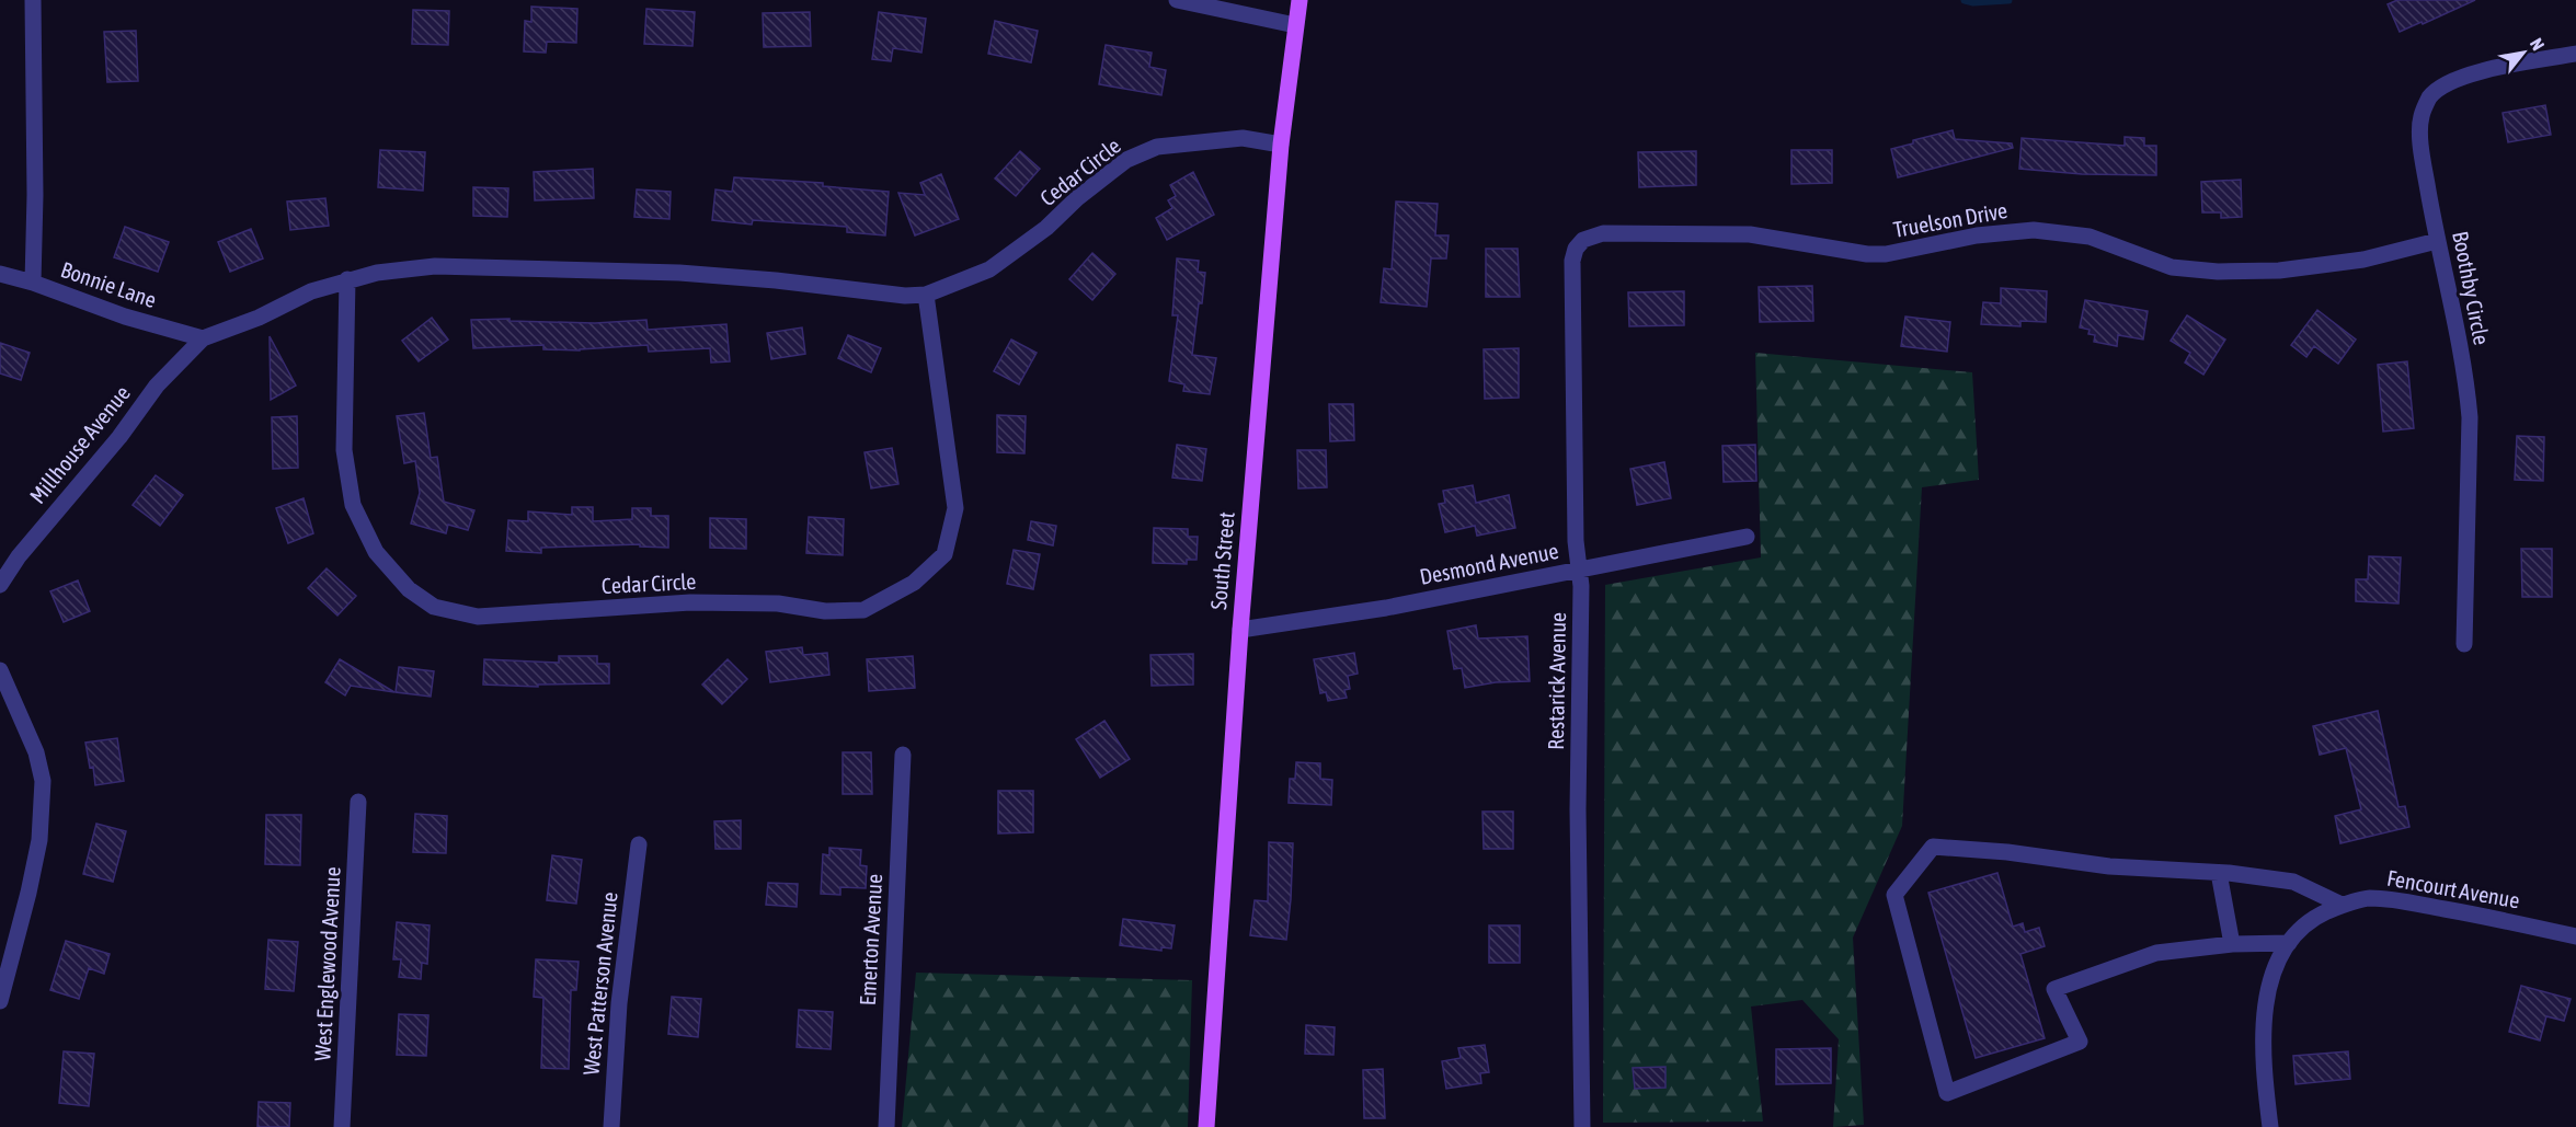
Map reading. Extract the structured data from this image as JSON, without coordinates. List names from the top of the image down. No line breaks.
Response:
{"streets":{"main road":["South Street"],"street":["Cedar Circle","Truelson Drive","Bonnie Lane","Boothby Circle","Millhouse Avenue","Desmond Avenue","Restarick Avenue","Fencourt Avenue","Emerton Avenue","West Englewood Avenue","West Patterson Avenue"]},"crossings":[["Cedar Circle","Bonnie Lane"],["Cedar Circle","Millhouse Avenue"],["Cedar Circle","South Street"],["Truelson Drive","Boothby Circle"],["Truelson Drive","Restarick Avenue"],["Bonnie Lane","Millhouse Avenue"],["South Street","Desmond Avenue"],["Desmond Avenue","Restarick Avenue"]],"north":"top right"}
